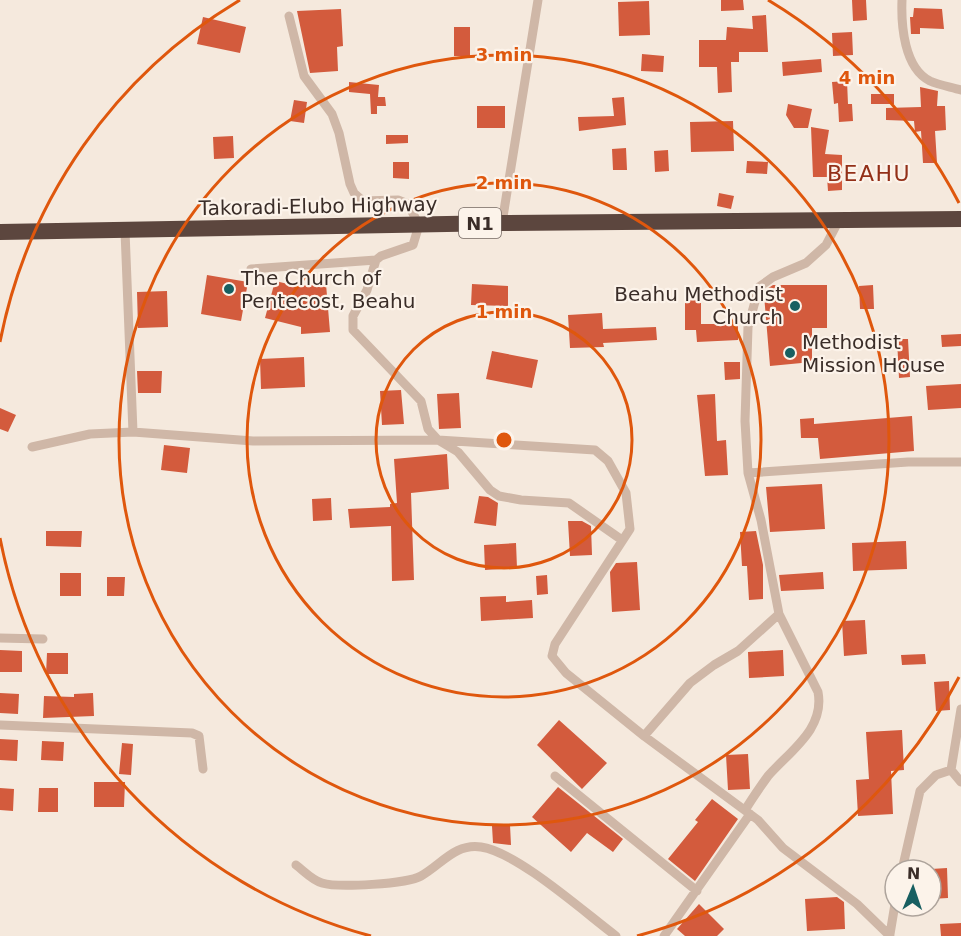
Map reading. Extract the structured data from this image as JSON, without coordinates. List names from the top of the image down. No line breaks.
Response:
{"streets":{"highway":["Takoradi-Elubo Highway","N1"]},"districts":["BEAHU"],"places":["The Church of Pentecost, Beahu","Beahu Methodist Church","Methodist Mission House"],"north":"top","rings":["3 min","4 min","2 min","1 min"]}
